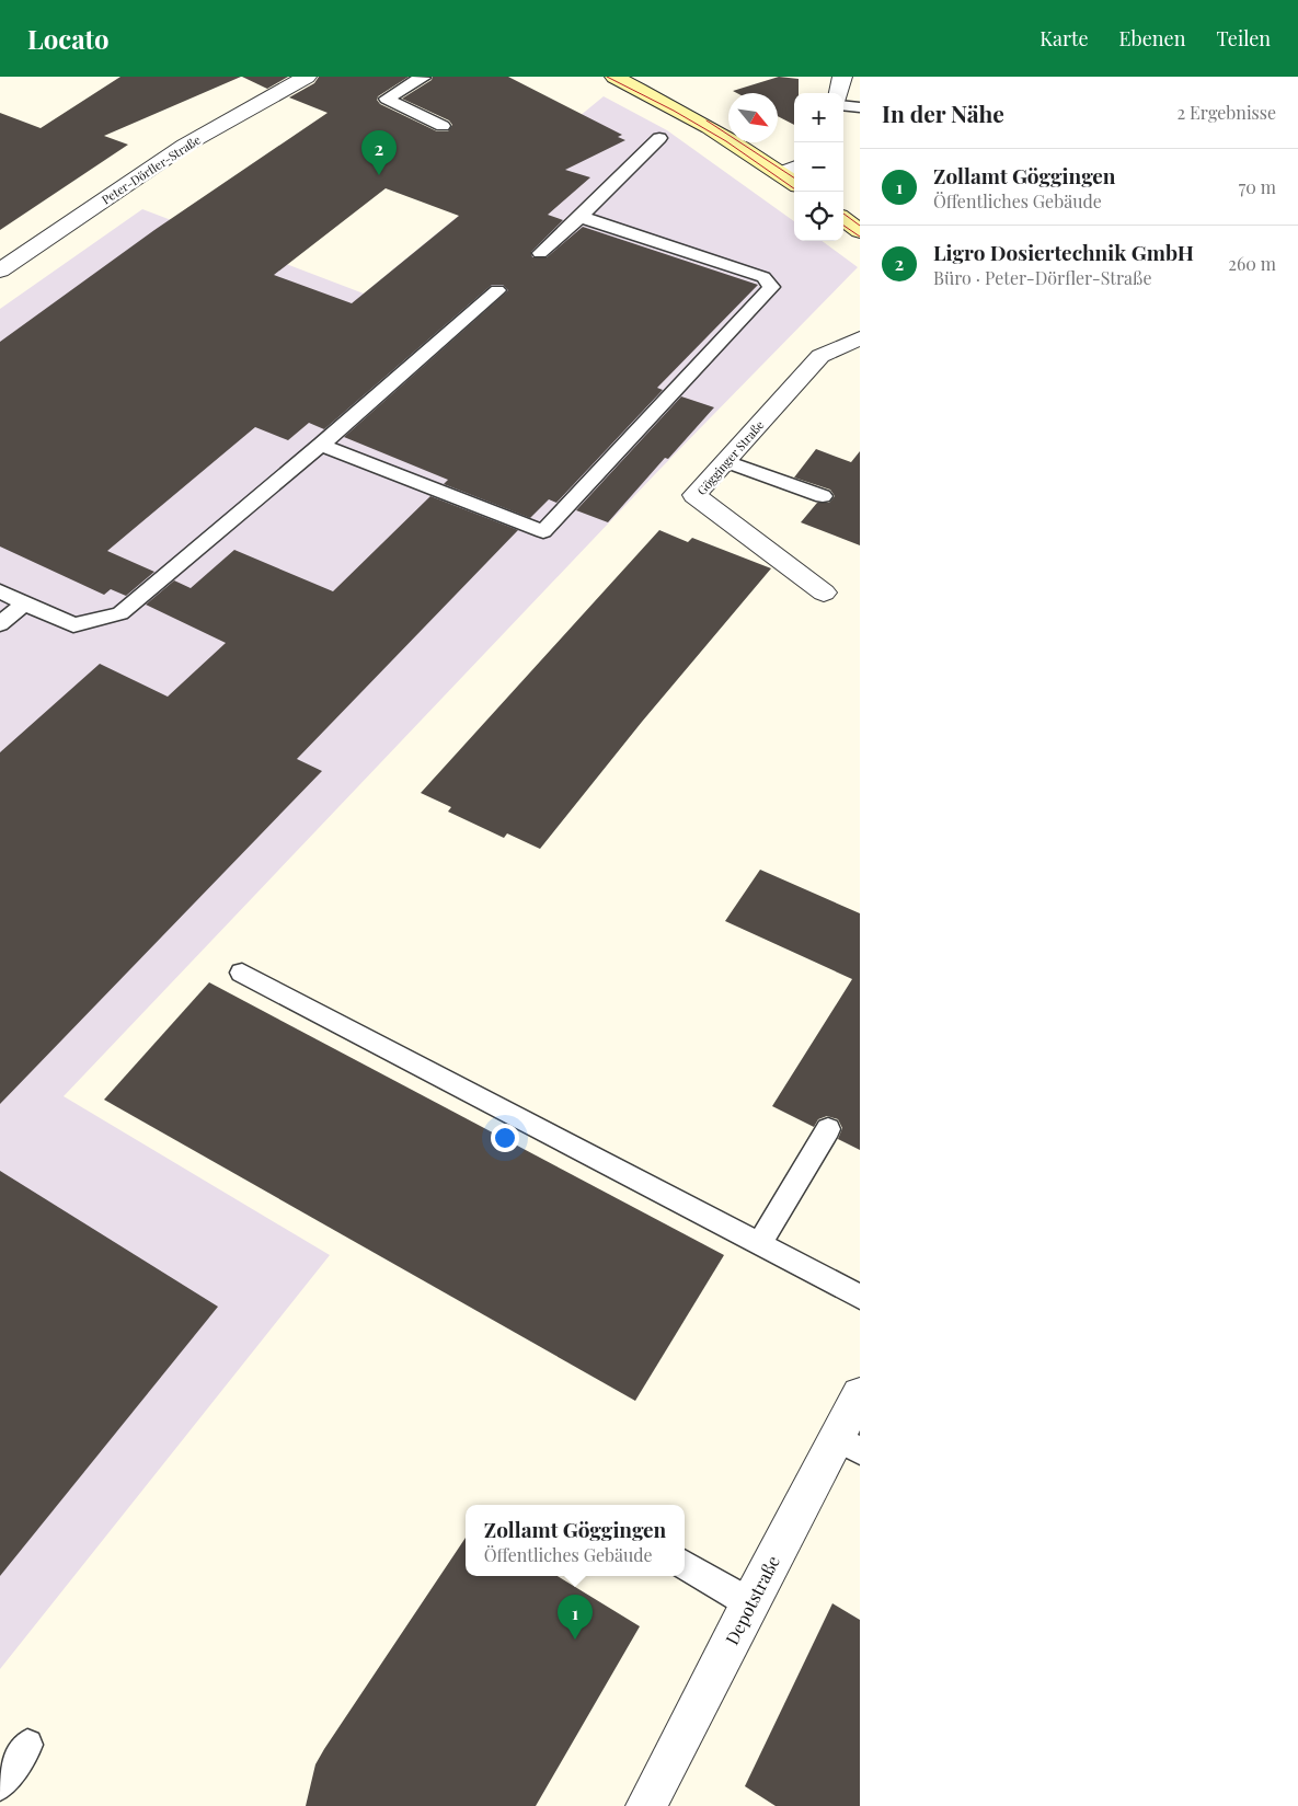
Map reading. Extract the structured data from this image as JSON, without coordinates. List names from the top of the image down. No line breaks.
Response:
{"streets":{"street":["Peter-Dörfler-Straße","Gögginger Straße","Depotstraße"]},"north":"bottom right","page":{"header":"Locato","nav":["Karte","Ebenen","Teilen"],"heading":["In der Nähe","2 Ergebnisse"],"map_buttons":["+","−"],"pins":["2","1"],"list":[{"mark":"1","name":"Zollamt Göggingen","note":"Öffentliches Gebäude","value":"70 m"},{"mark":"2","name":"Ligro Dosiertechnik GmbH","note":"Büro · Peter-Dörfler-Straße","value":"260 m"}],"popup":["Zollamt Göggingen","Öffentliches Gebäude"]}}
